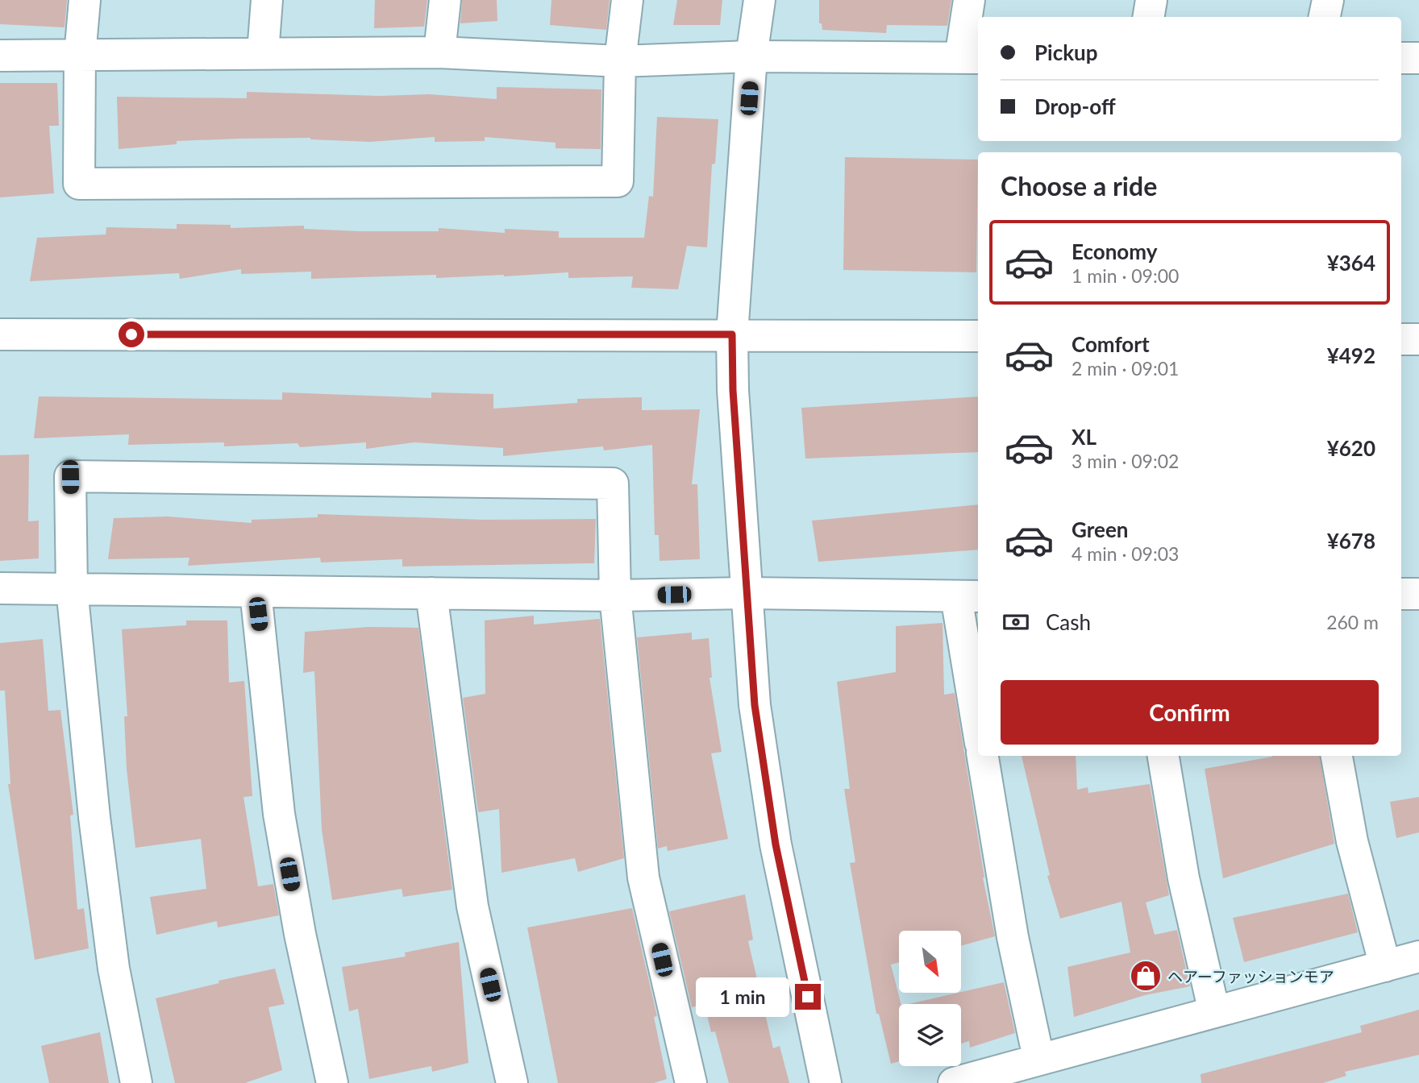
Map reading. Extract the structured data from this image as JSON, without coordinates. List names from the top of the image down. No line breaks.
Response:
{"places":{"shop":["ヘアーファッションモア"]},"north":"bottom right","page":{"banner":["Pickup","Drop-off"],"heading":"Choose a ride","list":[{"name":"Economy","note":"1 min · 09:00","value":"¥364"},{"name":"Comfort","note":"2 min · 09:01","value":"¥492"},{"name":"XL","note":"3 min · 09:02","value":"¥620"},{"name":"Green","note":"4 min · 09:03","value":"¥678"}],"pay":["Cash","260 m"],"buttons":"Confirm","bubble":"1 min"}}
